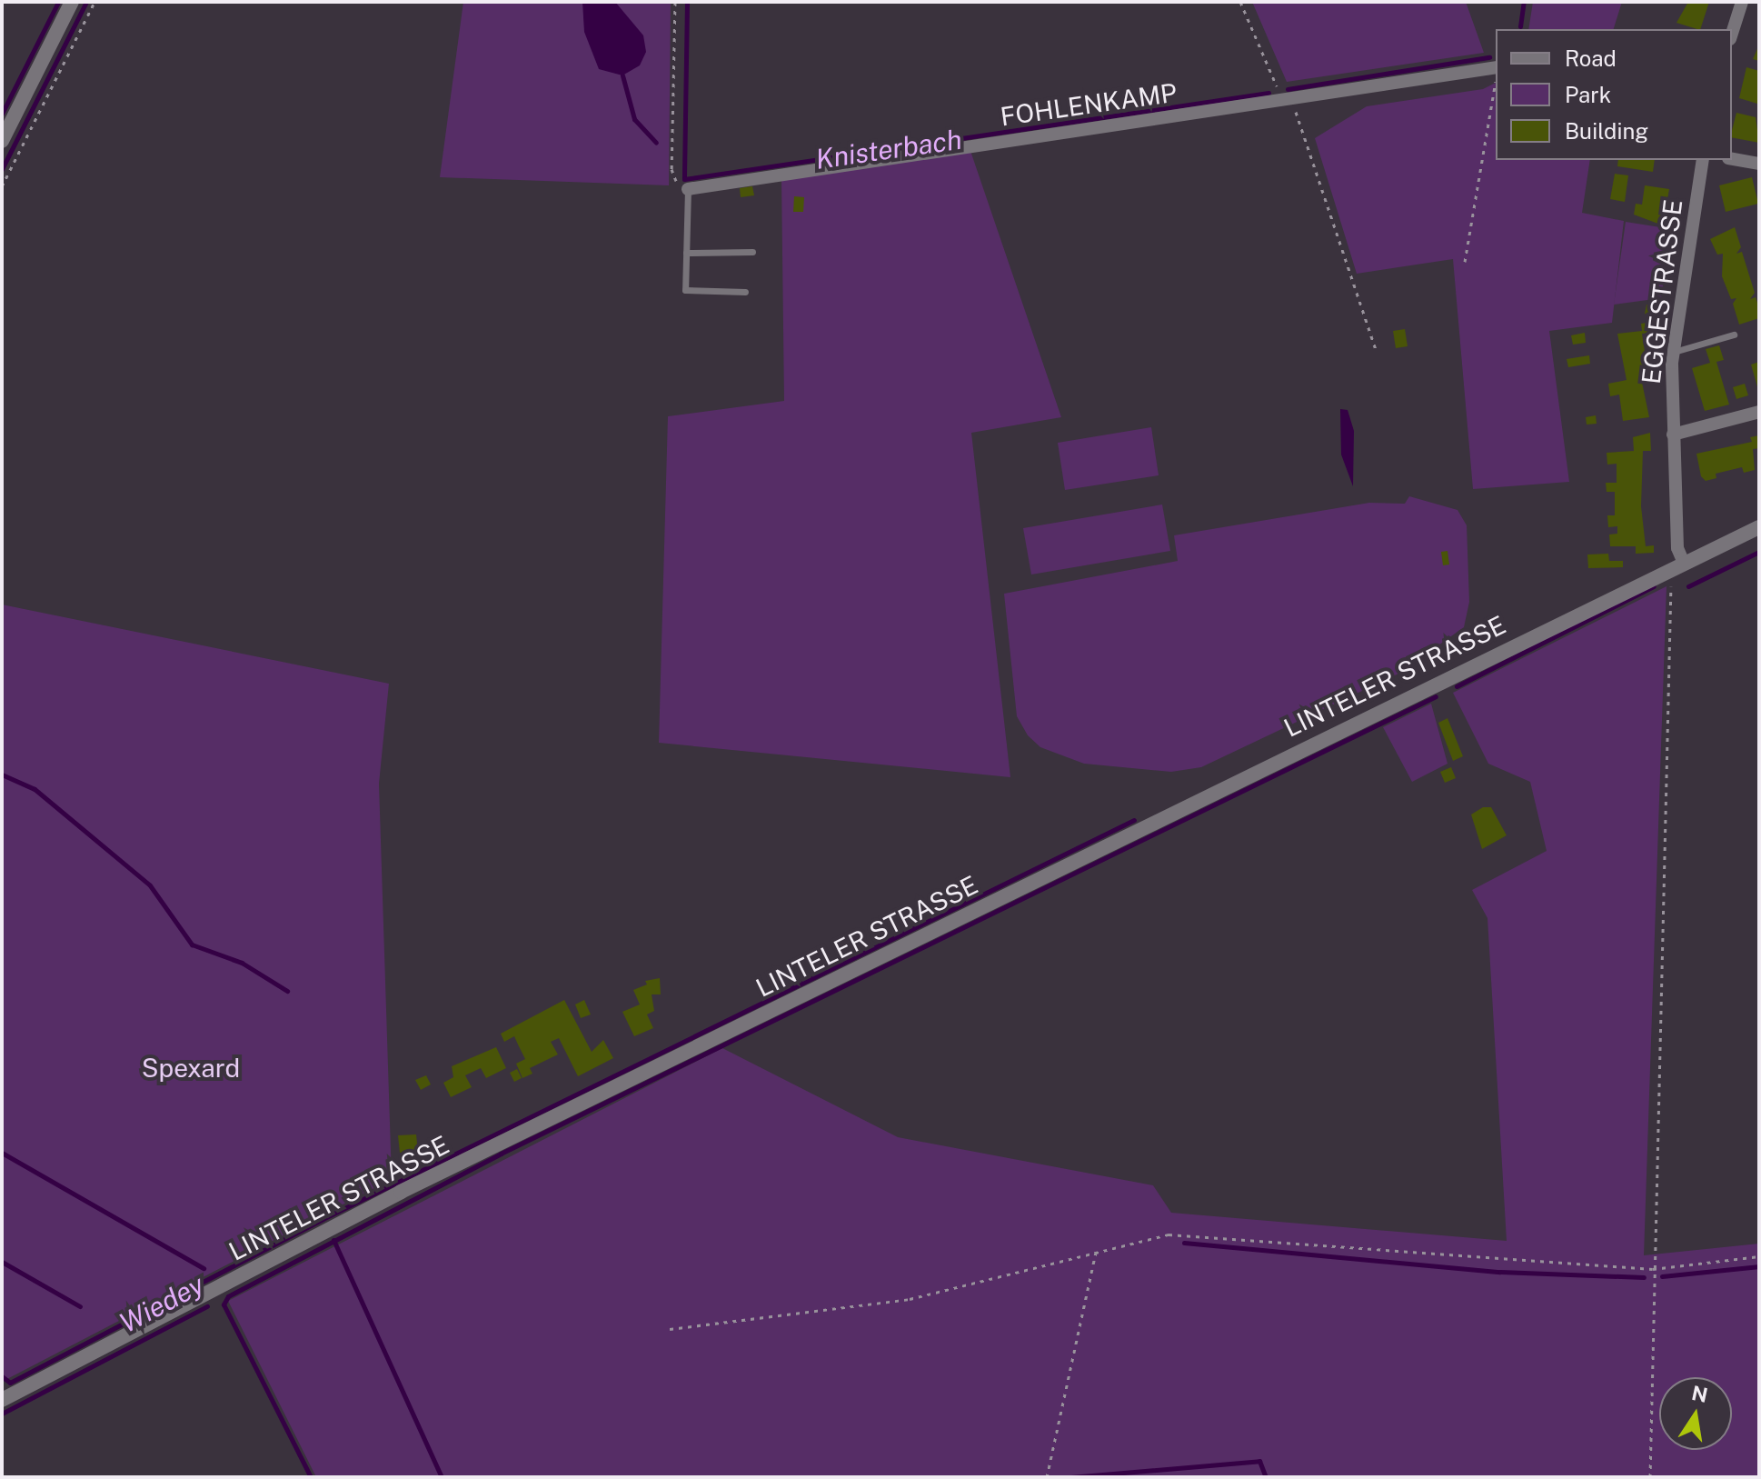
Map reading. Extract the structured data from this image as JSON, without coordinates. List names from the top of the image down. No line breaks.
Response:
{"streets":{"street":["FOHLENKAMP","EGGESTRASSE","LINTELER STRASSE"]},"crossings":[["EGGESTRASSE","LINTELER STRASSE"]],"water":["Knisterbach","Wiedey"],"parks":["Spexard"],"legend":["Road","Park","Building"],"north":"top"}
